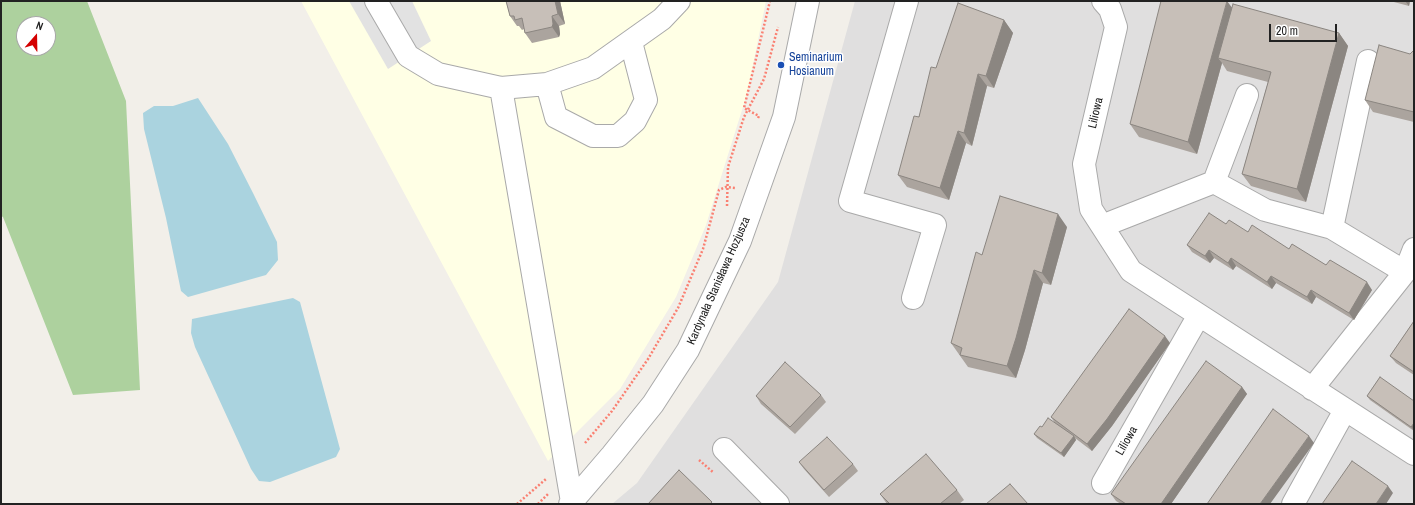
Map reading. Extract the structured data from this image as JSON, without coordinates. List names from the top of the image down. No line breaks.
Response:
{"streets":{"street":["Liliowa","Kardynała Stanisława Hozjusza"]},"places":["Seminarium Hosianum"],"scale_bar":"20 m","north":"top"}
